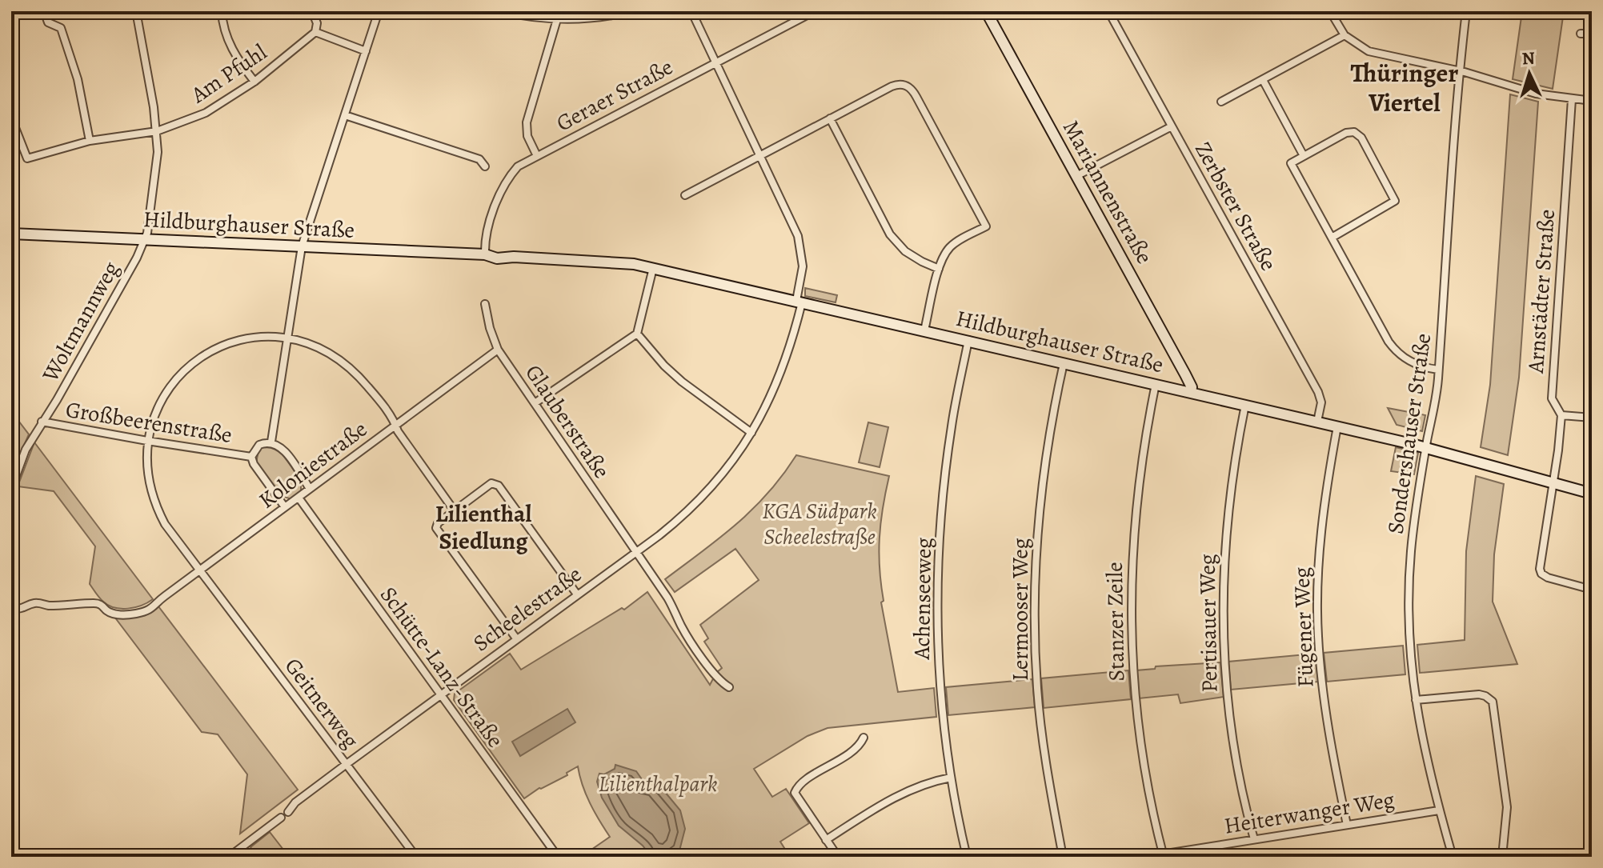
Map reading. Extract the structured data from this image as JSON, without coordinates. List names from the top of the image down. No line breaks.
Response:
{"streets":{"main road":["Mariannenstraße","Hildburghauser Straße"],"street":["Am Pfuhl","Geraer Straße","Zerbster Straße","Arnstädter Straße","Woltmannweg","Glauberstraße","Großbeerenstraße","Sondershauser Straße","Koloniestraße","Achenseeweg","Scheelestraße","Lermooser Weg","Stanzer Zeile","Pertisauer Weg","Fügener Weg","Schütte-Lanz-Straße","Geitnerweg","Heiterwanger Weg"]},"crossings":[["Am Pfuhl","Woltmannweg"],["Geraer Straße","Hildburghauser Straße"],["Geraer Straße","Scheelestraße"],["Mariannenstraße","Hildburghauser Straße"],["Zerbster Straße","Hildburghauser Straße"],["Hildburghauser Straße","Arnstädter Straße"],["Hildburghauser Straße","Woltmannweg"],["Hildburghauser Straße","Sondershauser Straße"],["Hildburghauser Straße","Achenseeweg"],["Hildburghauser Straße","Scheelestraße"],["Hildburghauser Straße","Lermooser Weg"],["Hildburghauser Straße","Stanzer Zeile"],["Hildburghauser Straße","Pertisauer Weg"],["Hildburghauser Straße","Fügener Weg"],["Woltmannweg","Großbeerenstraße"],["Glauberstraße","Koloniestraße"],["Glauberstraße","Scheelestraße"],["Großbeerenstraße","Geitnerweg"],["Sondershauser Straße","Heiterwanger Weg"],["Koloniestraße","Schütte-Lanz-Straße"],["Koloniestraße","Geitnerweg"],["Scheelestraße","Schütte-Lanz-Straße"],["Scheelestraße","Geitnerweg"],["Stanzer Zeile","Heiterwanger Weg"],["Pertisauer Weg","Heiterwanger Weg"],["Fügener Weg","Heiterwanger Weg"]],"districts":["Thüringer Viertel","Lilienthal Siedlung"],"parks":["KGA Südpark Scheelestraße","Lilienthalpark"],"north":"top"}
